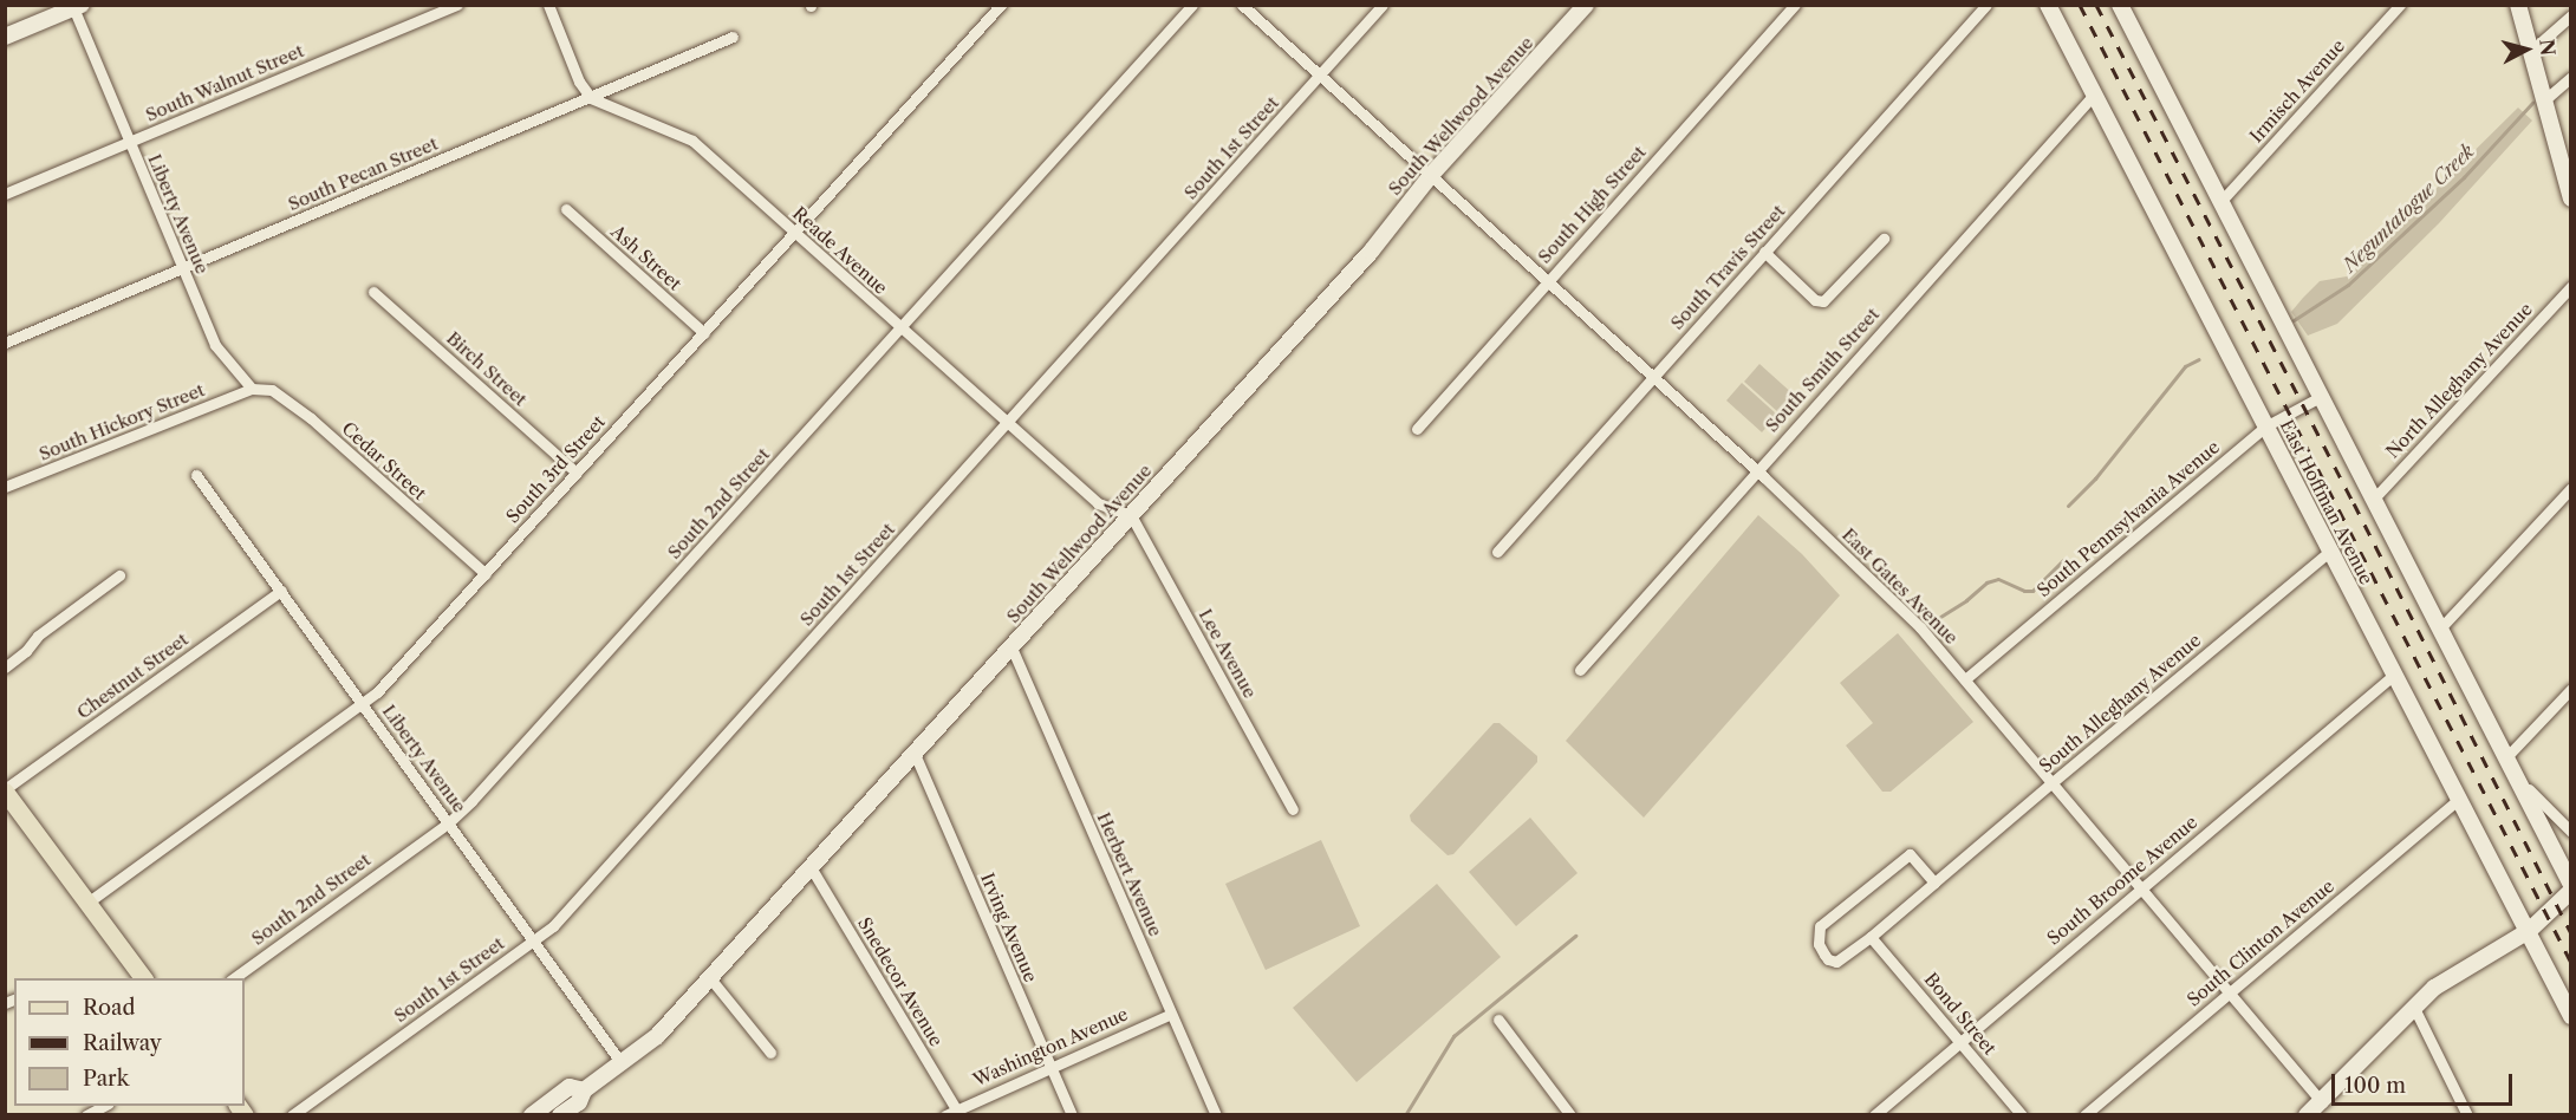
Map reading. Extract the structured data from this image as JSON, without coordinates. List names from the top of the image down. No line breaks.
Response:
{"streets":{"main road":["South Wellwood Avenue","East Hoffman Avenue"],"street":["South Walnut Street","Irmisch Avenue","South 1st Street","South Pecan Street","South High Street","Liberty Avenue","Reade Avenue","Ash Street","South Travis Street","Birch Street","South Smith Street","North Alleghany Avenue","South Hickory Street","Cedar Street","South 3rd Street","South 2nd Street","South Pennsylvania Avenue","East Gates Avenue","Lee Avenue","Chestnut Street","South Alleghany Avenue","Herbert Avenue","South Broome Avenue","Irving Avenue","South Clinton Avenue","Snedecor Avenue","Bond Street","Washington Avenue"]},"crossings":[["South Walnut Street","Liberty Avenue"],["South Wellwood Avenue","Liberty Avenue"],["South Wellwood Avenue","Reade Avenue"],["South Wellwood Avenue","East Gates Avenue"],["South Wellwood Avenue","Lee Avenue"],["South Wellwood Avenue","Herbert Avenue"],["South Wellwood Avenue","Irving Avenue"],["South Wellwood Avenue","Snedecor Avenue"],["South 1st Street","Liberty Avenue"],["South 1st Street","Reade Avenue"],["South 1st Street","East Gates Avenue"],["South Pecan Street","Liberty Avenue"],["South Pecan Street","Reade Avenue"],["South High Street","East Gates Avenue"],["Liberty Avenue","South Hickory Street"],["Liberty Avenue","Cedar Street"],["Liberty Avenue","South 3rd Street"],["Liberty Avenue","South 2nd Street"],["Liberty Avenue","Chestnut Street"],["Reade Avenue","South 3rd Street"],["Reade Avenue","South 2nd Street"],["Reade Avenue","Lee Avenue"],["Ash Street","South 3rd Street"],["South Travis Street","East Gates Avenue"],["Birch Street","South 3rd Street"],["South Smith Street","East Hoffman Avenue"],["South Smith Street","East Gates Avenue"],["South Hickory Street","Cedar Street"],["Cedar Street","South 3rd Street"],["East Hoffman Avenue","South Pennsylvania Avenue"],["East Hoffman Avenue","South Alleghany Avenue"],["East Hoffman Avenue","South Broome Avenue"],["East Hoffman Avenue","South Clinton Avenue"],["South Pennsylvania Avenue","East Gates Avenue"],["East Gates Avenue","South Alleghany Avenue"],["East Gates Avenue","South Broome Avenue"],["East Gates Avenue","South Clinton Avenue"],["South Alleghany Avenue","Bond Street"],["Herbert Avenue","Washington Avenue"],["South Broome Avenue","Bond Street"],["Irving Avenue","Washington Avenue"],["Snedecor Avenue","Washington Avenue"]],"water":["Neguntatogue Creek"],"legend":["Road","Railway","Park"],"scale_bar":"100 m","north":"right"}
